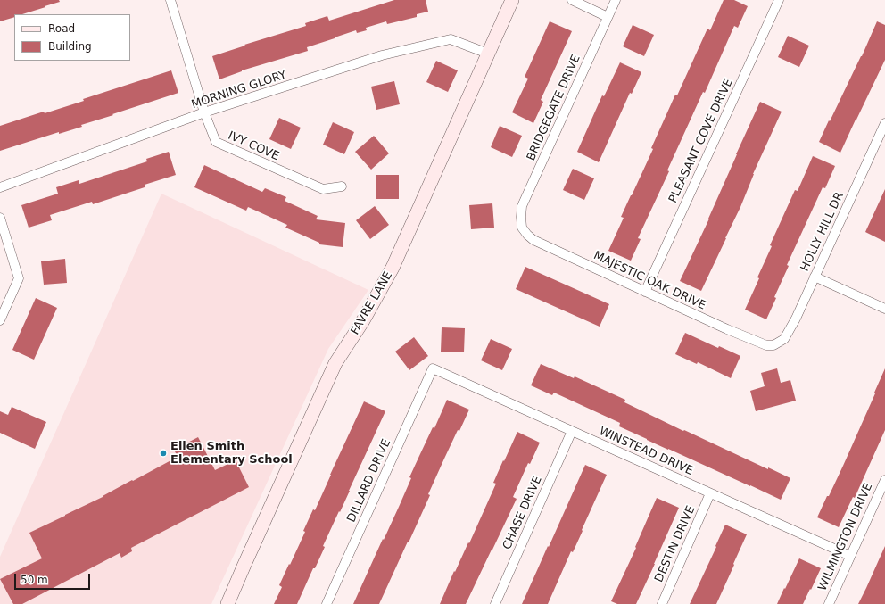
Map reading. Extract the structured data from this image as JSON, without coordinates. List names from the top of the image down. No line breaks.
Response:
{"streets":{"street":["MORNING GLORY","BRIDGEGATE DRIVE","PLEASANT COVE DRIVE","IVY COVE","HOLLY HILL DR","MAJESTIC OAK DRIVE","FAVRE LANE","WINSTEAD DRIVE","DILLARD DRIVE","CHASE DRIVE","WILMINGTON DRIVE","DESTIN DRIVE"]},"crossings":[["MORNING GLORY","IVY COVE"],["MORNING GLORY","FAVRE LANE"],["BRIDGEGATE DRIVE","MAJESTIC OAK DRIVE"],["PLEASANT COVE DRIVE","MAJESTIC OAK DRIVE"],["HOLLY HILL DR","MAJESTIC OAK DRIVE"],["WINSTEAD DRIVE","DILLARD DRIVE"],["WINSTEAD DRIVE","CHASE DRIVE"],["WINSTEAD DRIVE","WILMINGTON DRIVE"],["WINSTEAD DRIVE","DESTIN DRIVE"]],"places":["Ellen Smith Elementary School"],"legend":["Road","Building"],"scale_bar":"50 m"}
